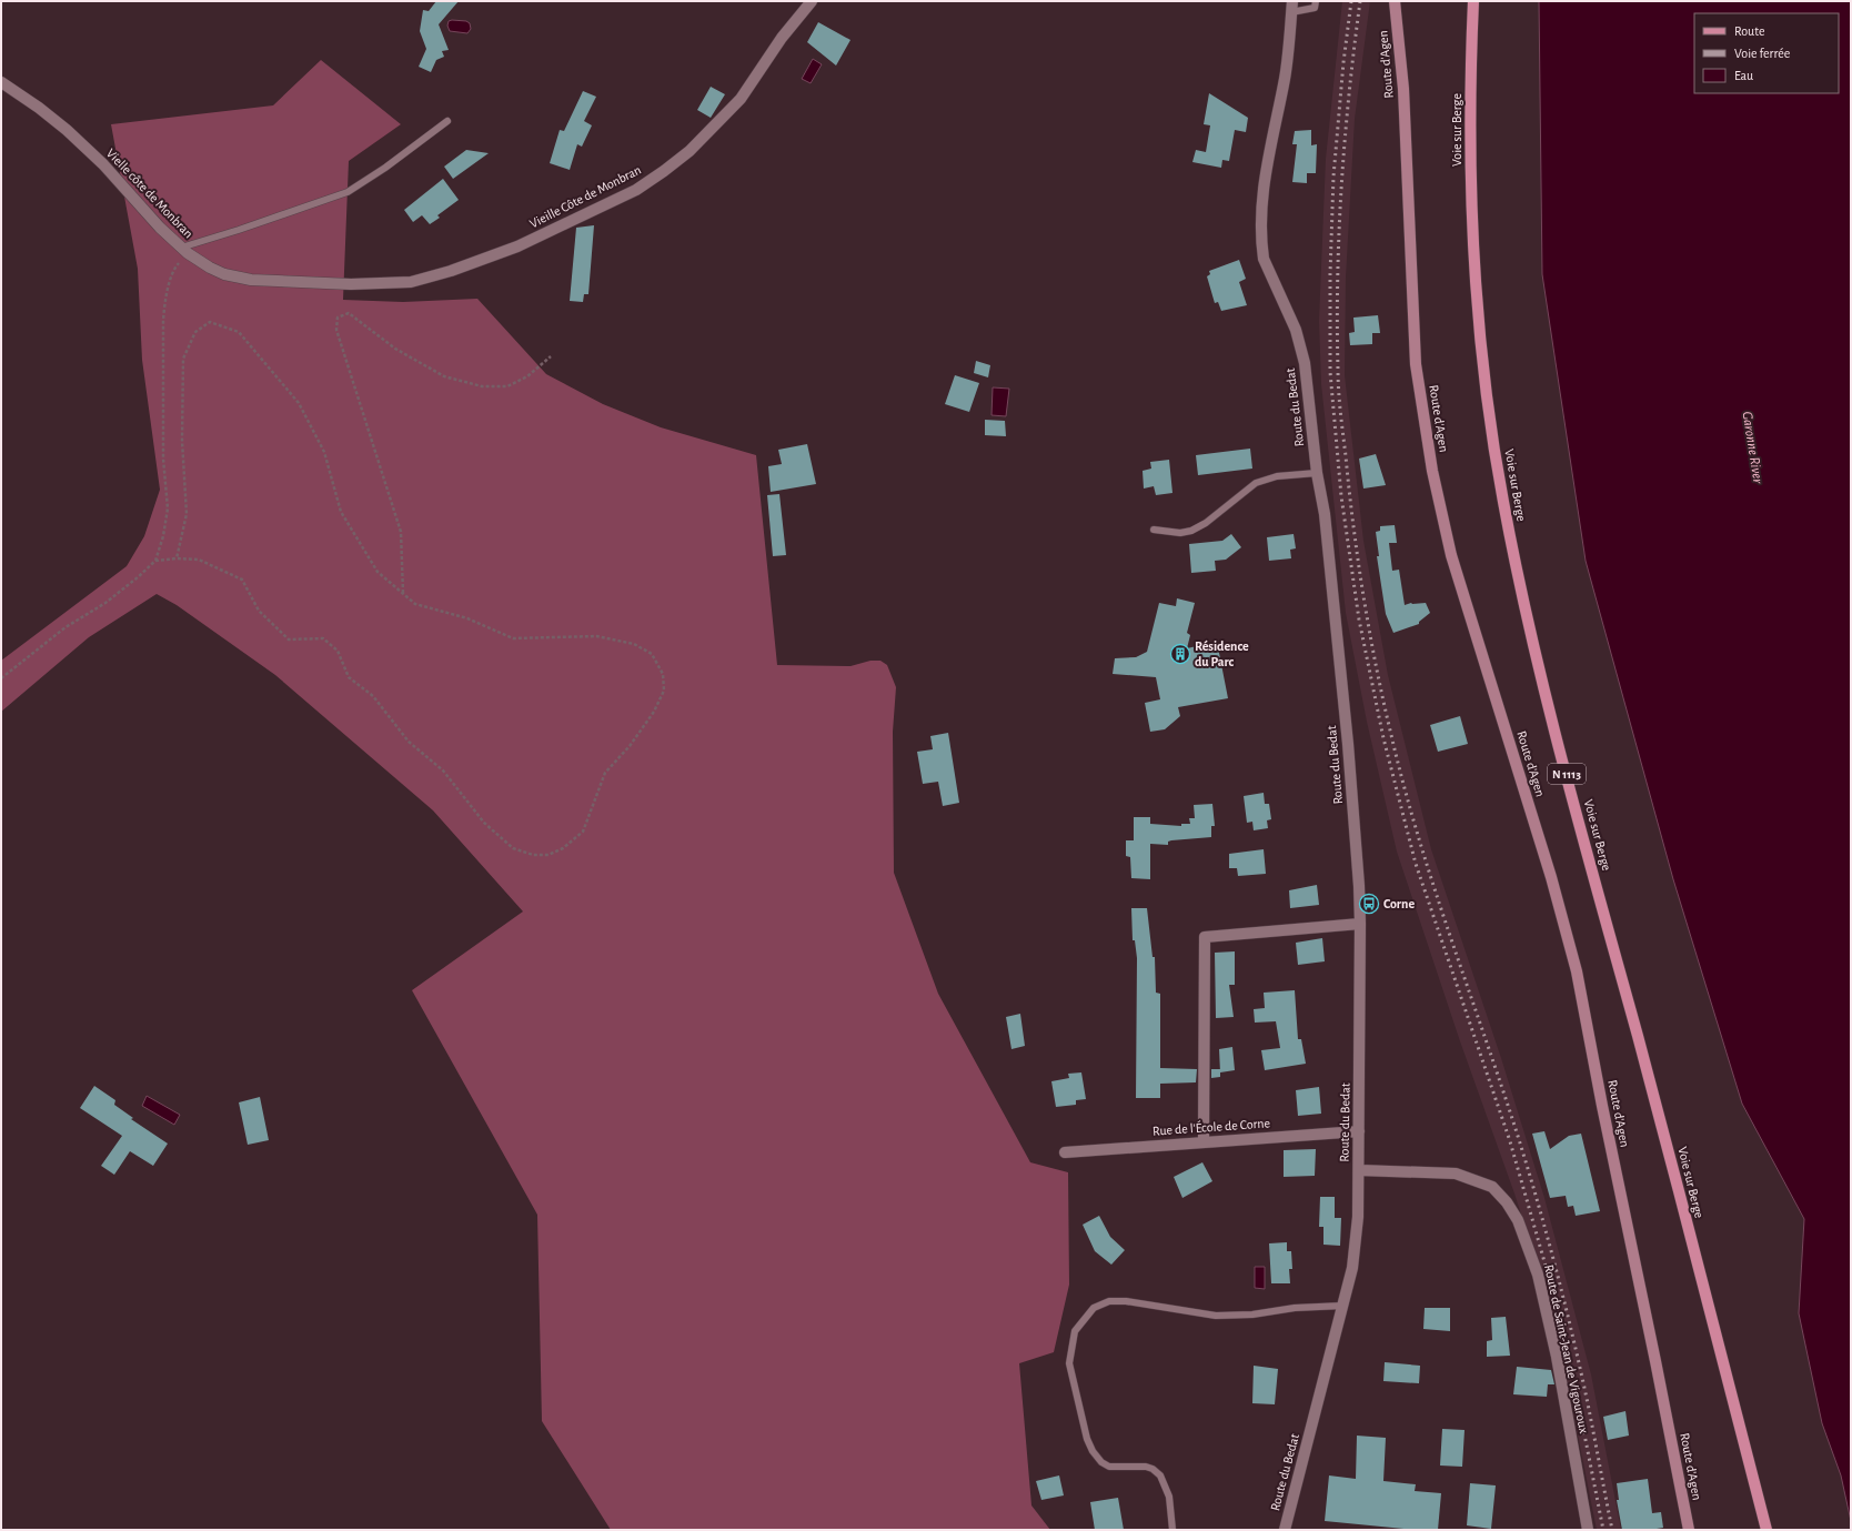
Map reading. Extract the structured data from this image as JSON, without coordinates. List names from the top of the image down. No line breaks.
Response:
{"streets":{"main road":["Route d'Agen","Voie sur Berge","N 1113"],"street":["Vielle côte de Monbran","Vieille Côte de Monbran","Route du Bedat","Rue de l'École de Corne","Route de Saint-Jean de Vigouroux"]},"crossings":[["Vielle côte de Monbran","Vieille Côte de Monbran"],["Route du Bedat","Rue de l'École de Corne"],["Route du Bedat","Route de Saint-Jean de Vigouroux"]],"water":["Garonne River"],"places":{"building":["Résidence du Parc"],"bus stop":["Corne"]},"legend":["Route","Voie ferrée","Eau"]}
